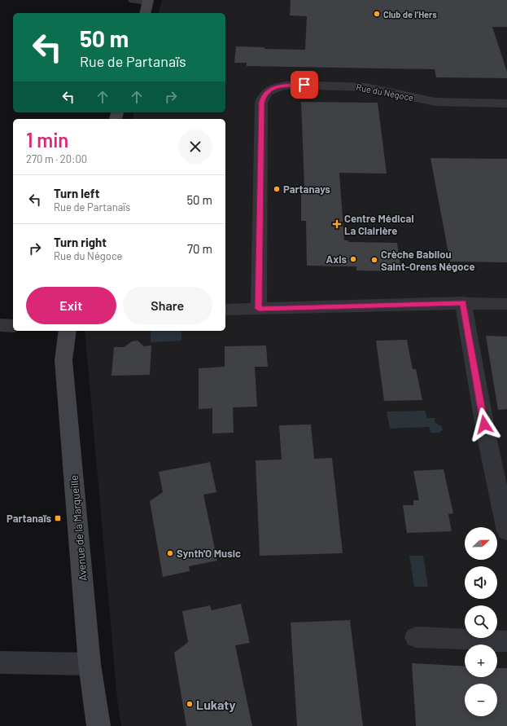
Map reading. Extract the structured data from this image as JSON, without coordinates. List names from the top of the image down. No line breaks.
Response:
{"streets":{"street":["Rue du Négoce","Avenue de la Marqueille"]},"places":{"other":["Club de l’Hers","Partanays","Axis","Crèche Babilou Saint-Orens Négoce","Synth'O Music","Lukaty"],"health":["Centre Médical La Clairière"],"transit":["Partanaïs"]},"north":"right","page":{"turn":["50 m","Rue de Partanaïs"],"heading":["1 min","270 m · 20:00"],"list":[{"name":"Turn left","note":"Rue de Partanaïs","value":"50 m"},{"name":"Turn right","note":"Rue du Négoce","value":"70 m"}],"buttons":["Exit","Share"],"map_buttons":["+","−"]}}
